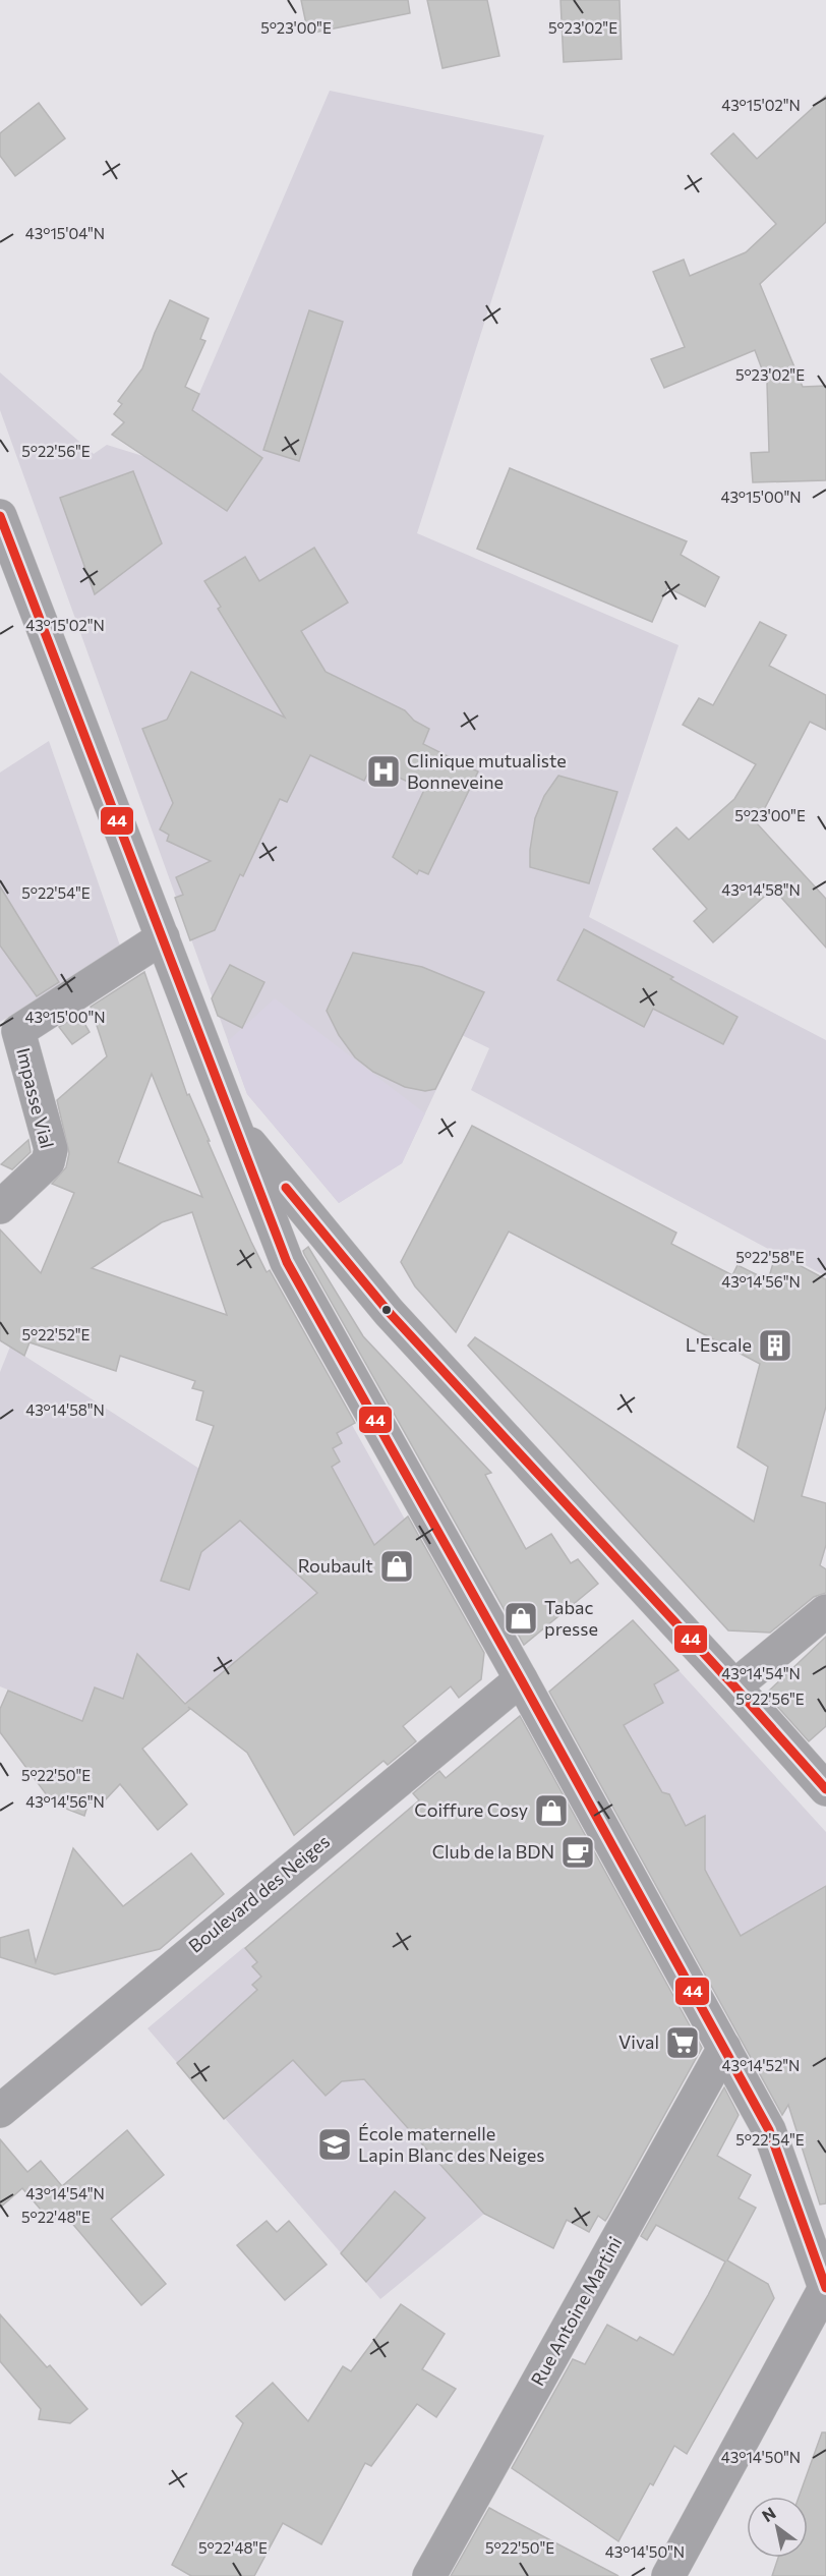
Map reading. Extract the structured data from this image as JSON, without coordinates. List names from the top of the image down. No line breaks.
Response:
{"streets":{"street":["Impasse Vial","Boulevard des Neiges","Rue Antoine Martini"]},"places":{"hospital":["Clinique mutualiste Bonneveine"],"building":["L'Escale"],"shop":["Roubault","Tabac presse","Coiffure Cosy"],"cafe":["Club de la BDN"],"supermarket":["Vival"],"school or university":["École maternelle Lapin Blanc des Neiges"]},"lines":["transit line 44"],"north":"top left","coordinates":["5°23'00\"E","5°23'02\"E","43°15'02\"N","43°15'04\"N","5°22'56\"E","43°15'00\"N","43°14'58\"N","5°22'54\"E","5°22'58\"E","43°14'56\"N","5°22'52\"E","43°14'54\"N","5°22'50\"E","43°14'52\"N","5°22'48\"E","43°14'50\"N"]}
